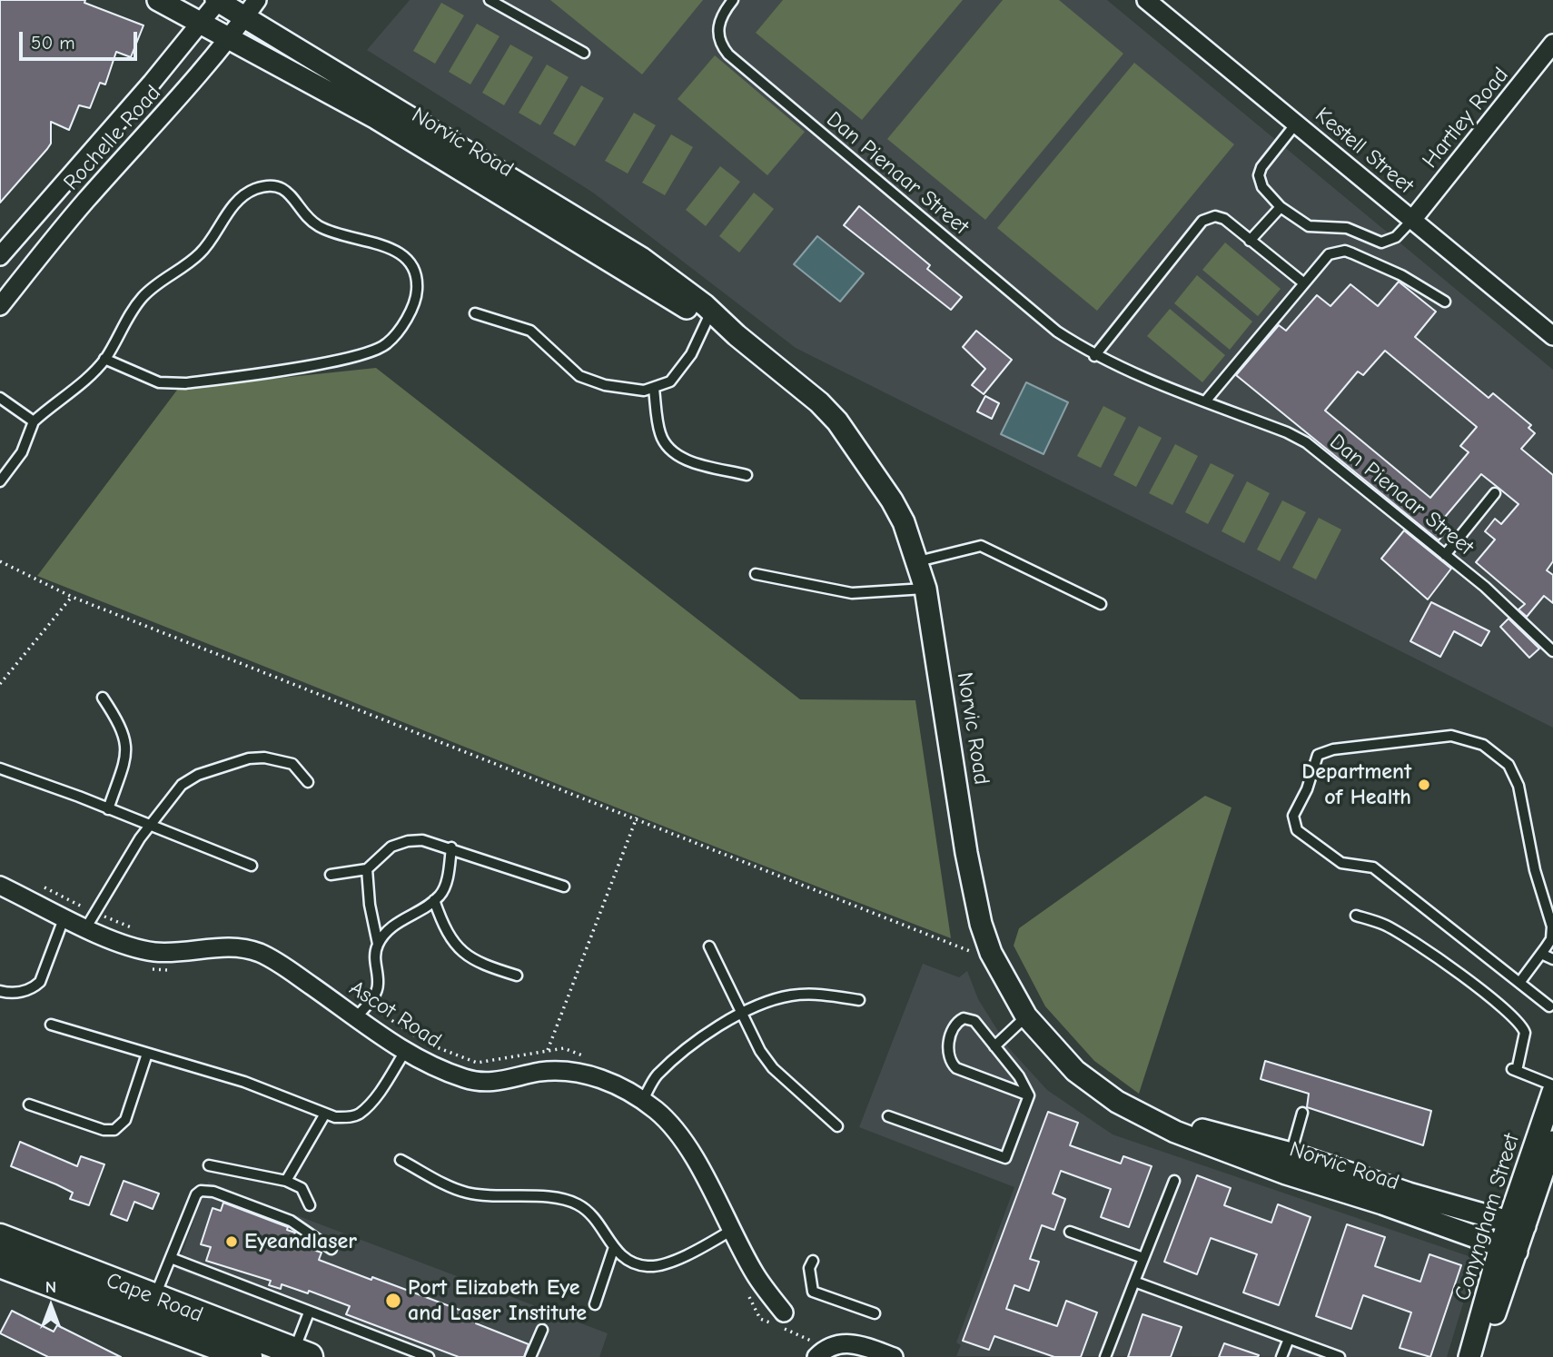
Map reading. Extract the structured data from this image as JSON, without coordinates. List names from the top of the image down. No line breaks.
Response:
{"streets":{"main road":["Cape Road"],"street":["Hartley Road","Rochelle Road","Norvic Road","Kestell Street","Ascot Road","Conyngham Street"],"lane":["Dan Pienaar Street"]},"crossings":[["Hartley Road","Kestell Street"],["Rochelle Road","Norvic Road"],["Norvic Road","Conyngham Street"]],"places":["Department of Health","Eyeandlaser","Port Elizabeth Eye and Laser Institute"],"scale_bar":"50 m","north":"top"}
